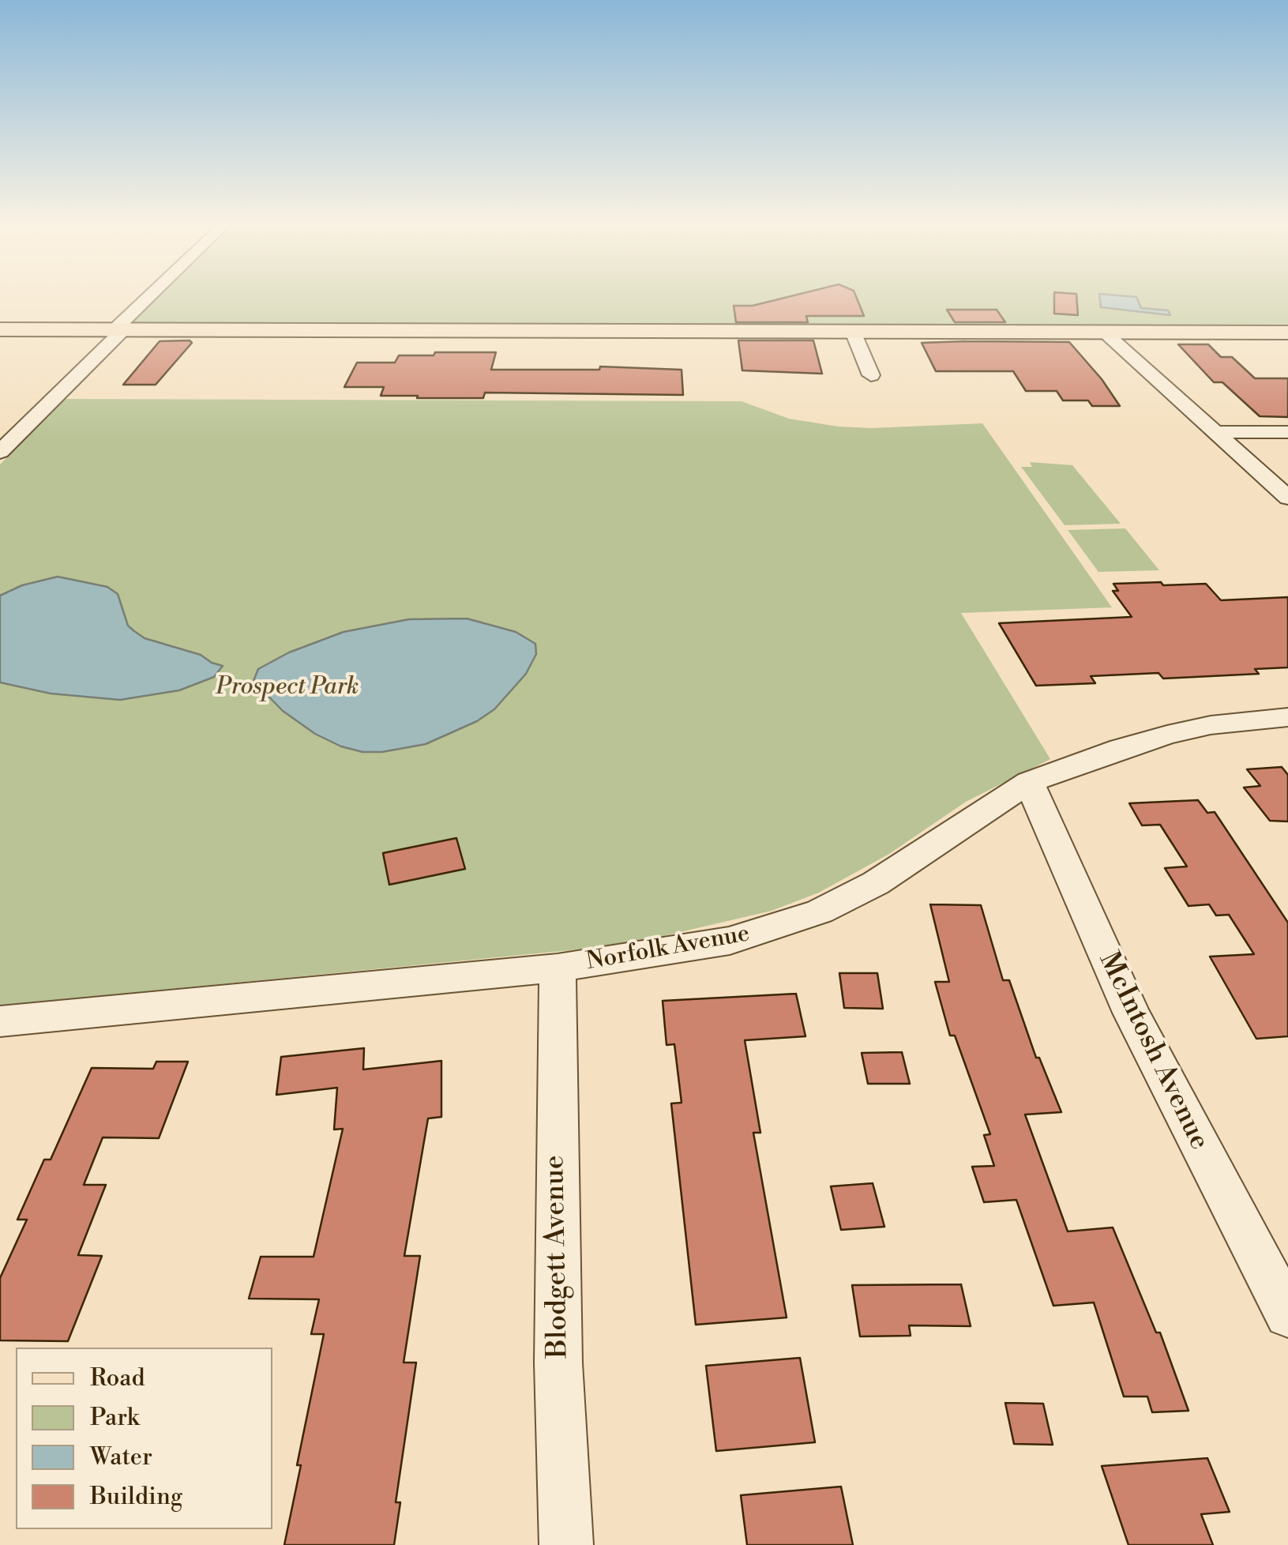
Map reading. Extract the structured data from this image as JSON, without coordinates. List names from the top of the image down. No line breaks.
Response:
{"streets":{"street":["Norfolk Avenue","McIntosh Avenue","Blodgett Avenue"]},"crossings":[["Norfolk Avenue","McIntosh Avenue"],["Norfolk Avenue","Blodgett Avenue"]],"parks":["Prospect Park"],"legend":["Road","Park","Water","Building"]}
